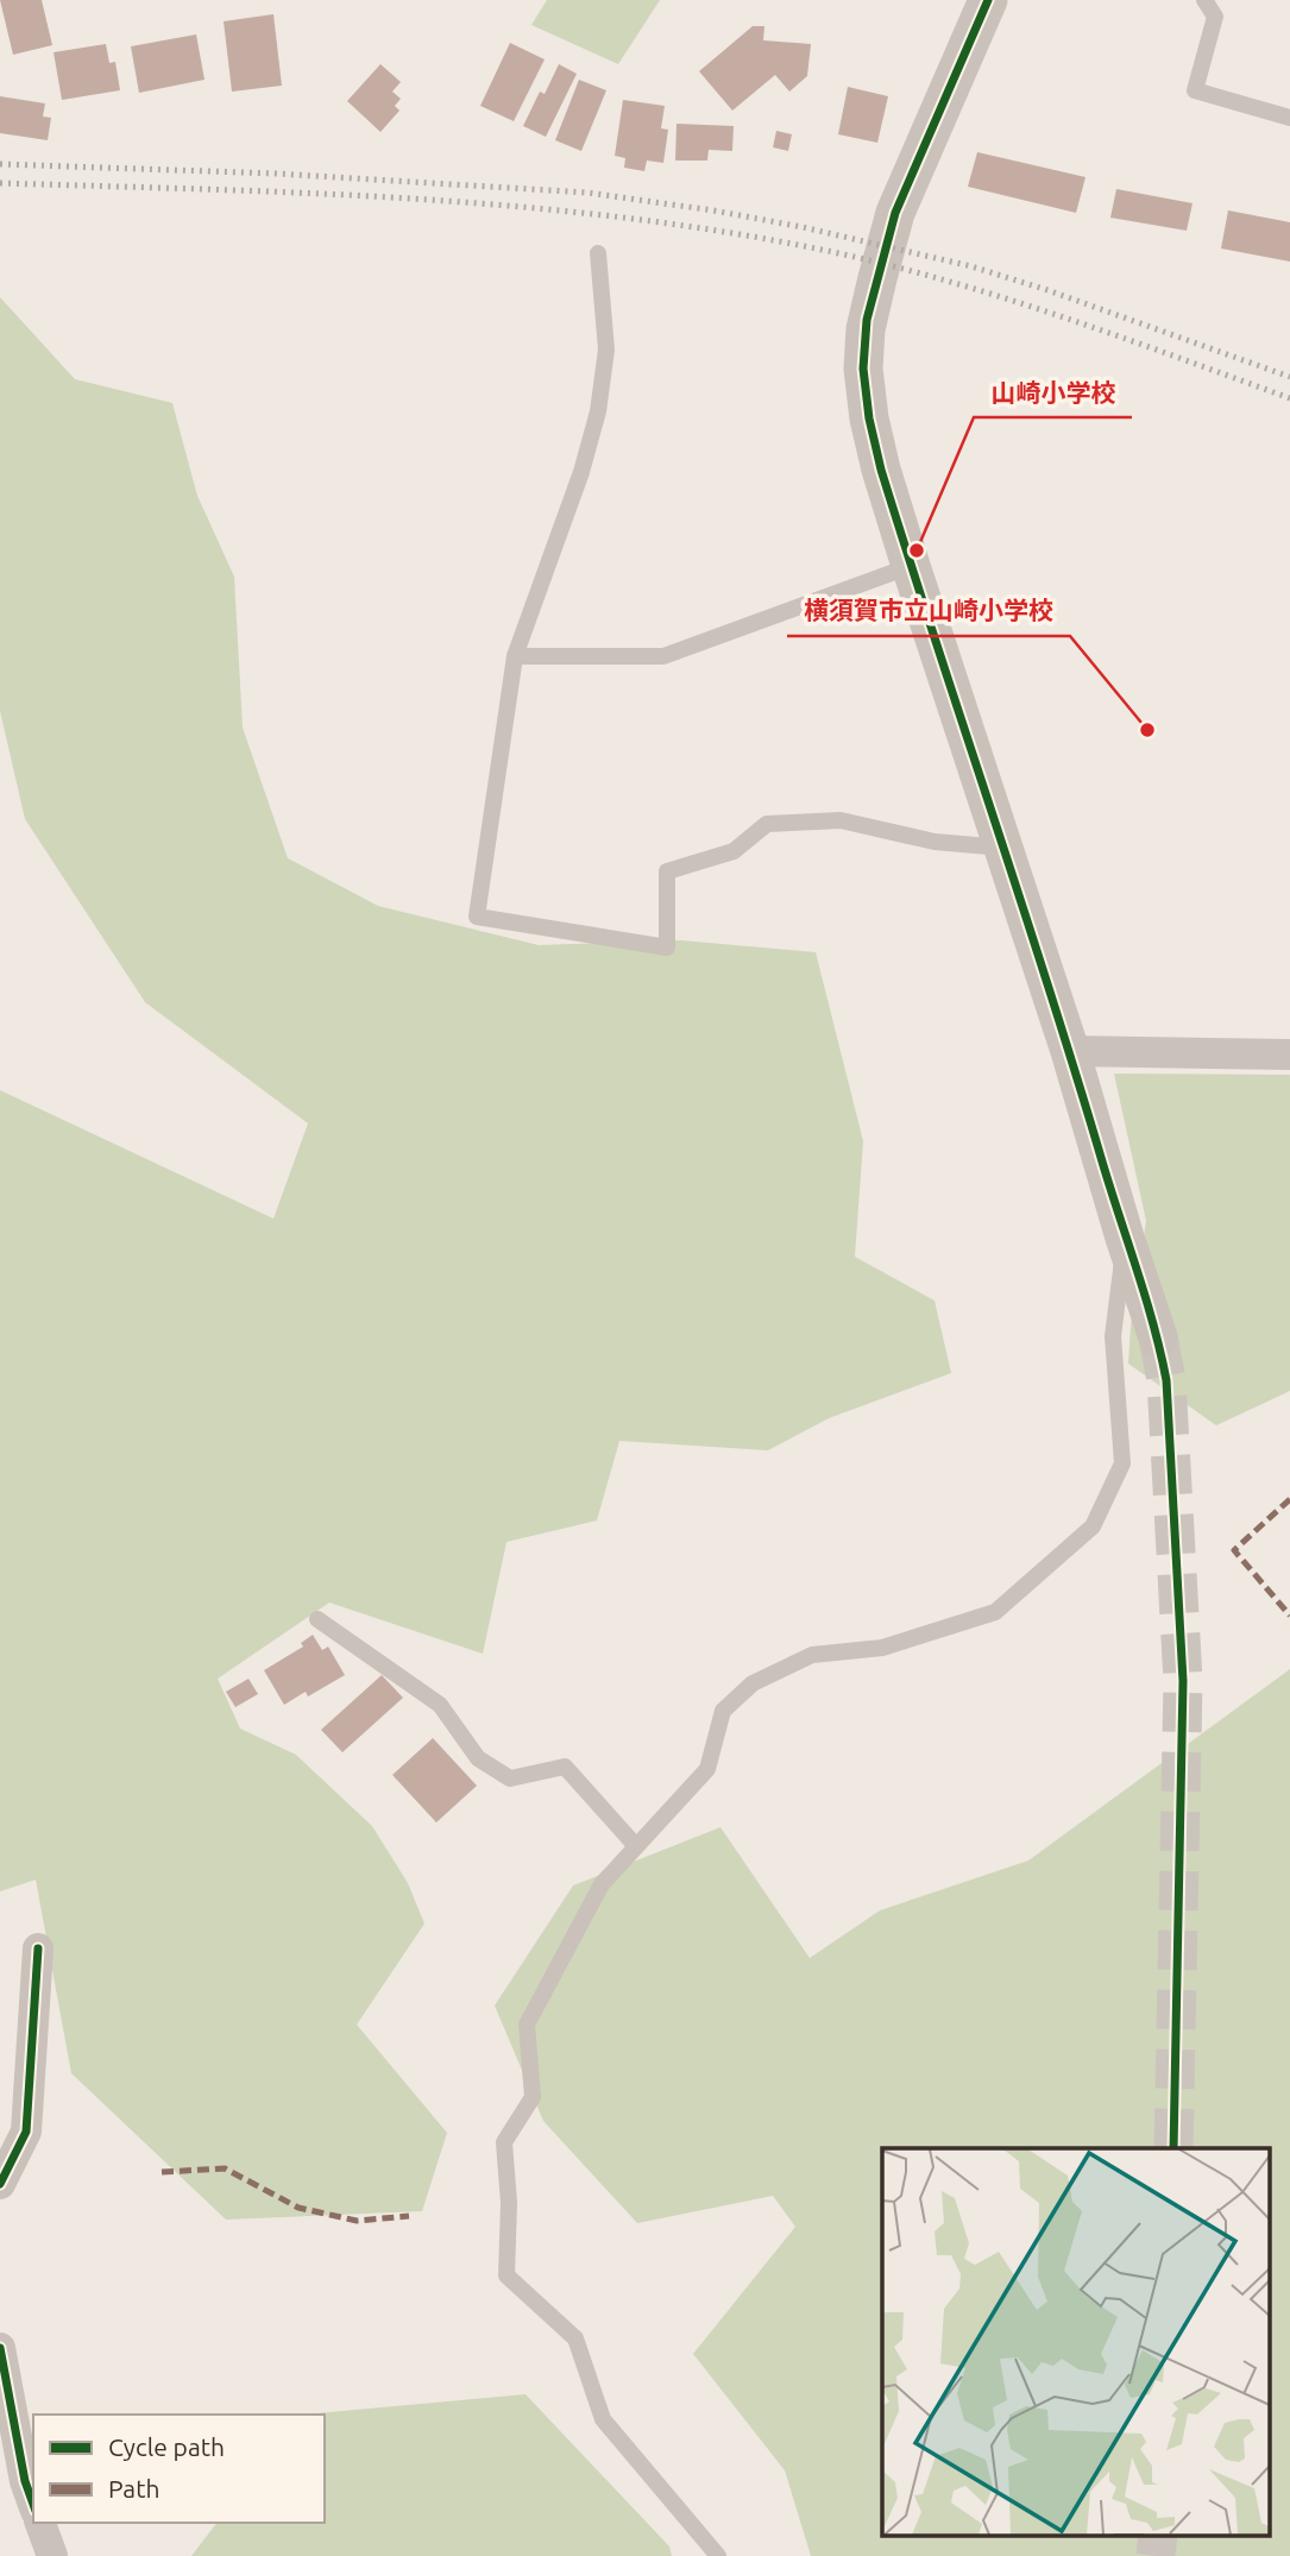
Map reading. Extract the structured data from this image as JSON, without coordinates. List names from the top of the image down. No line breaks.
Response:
{"places":["山崎小学校","横須賀市立山崎小学校"],"legend":["Cycle path","Path"]}
